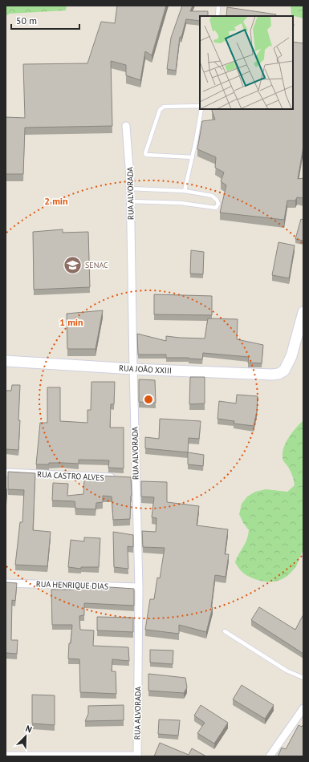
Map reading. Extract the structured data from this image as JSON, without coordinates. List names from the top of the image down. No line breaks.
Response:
{"streets":{"street":["RUA ALVORADA","RUA JOÃO XXIII","RUA CASTRO ALVES","RUA HENRIQUE DIAS"]},"crossings":[["RUA ALVORADA","RUA JOÃO XXIII"],["RUA ALVORADA","RUA HENRIQUE DIAS"]],"places":{"school or university":["SENAC"]},"scale_bar":"50 m","north":"top right","rings":["2 min","1 min"]}
